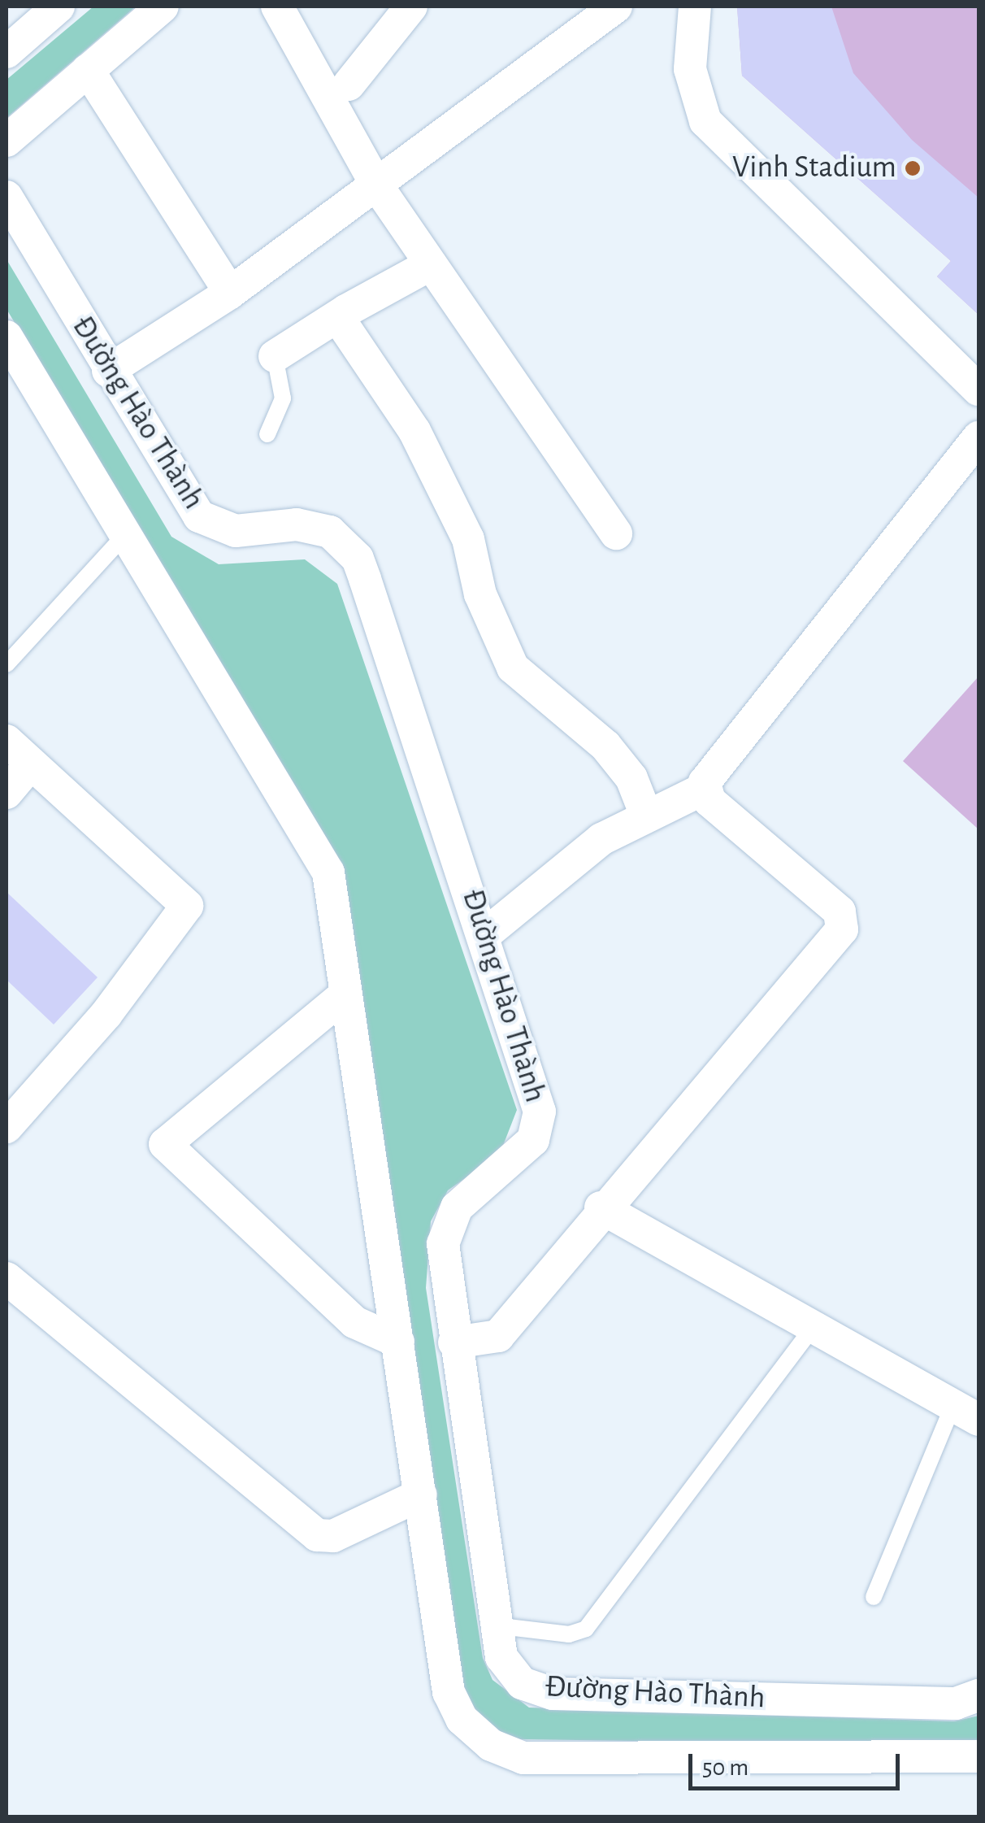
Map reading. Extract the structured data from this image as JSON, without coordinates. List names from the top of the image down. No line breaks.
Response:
{"streets":{"street":["Đường Hào Thành"]},"places":["Vinh Stadium"],"scale_bar":"50 m"}
